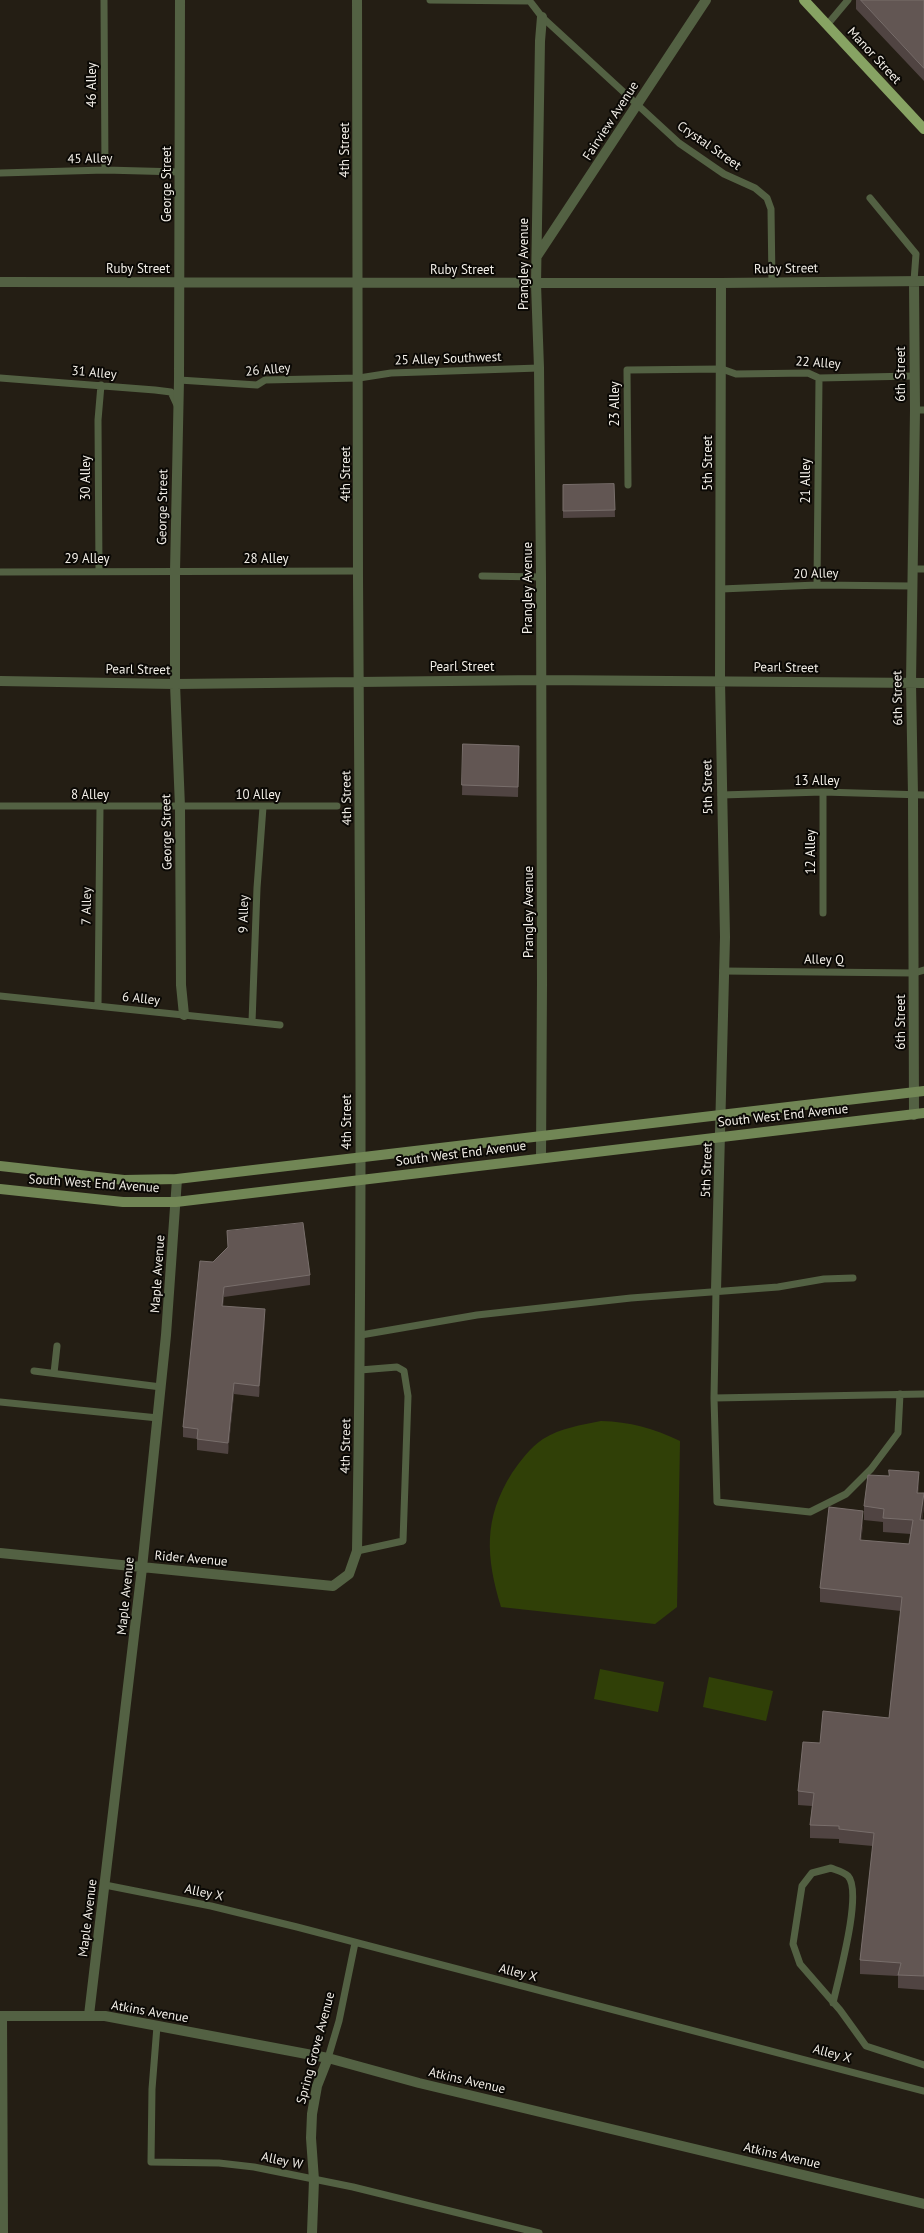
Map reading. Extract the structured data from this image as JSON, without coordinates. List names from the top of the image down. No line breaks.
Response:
{"streets":{"main road":["Manor Street","South West End Avenue"],"street":["Fairview Avenue","4th Street","George Street","Prangley Avenue","Ruby Street","6th Street","5th Street","Pearl Street","Maple Avenue","Rider Avenue","Atkins Avenue","Spring Grove Avenue"],"lane":["46 Alley","Crystal Street","45 Alley","25 Alley Southwest","22 Alley","26 Alley","31 Alley","23 Alley","30 Alley","21 Alley","29 Alley","28 Alley","20 Alley","13 Alley","8 Alley","10 Alley","12 Alley","7 Alley","9 Alley","Alley Q","6 Alley","Alley X","Alley W"]},"crossings":[["46 Alley","45 Alley"],["Fairview Avenue","Crystal Street"],["Fairview Avenue","Prangley Avenue"],["Crystal Street","Prangley Avenue"],["Crystal Street","Ruby Street"],["4th Street","Ruby Street"],["4th Street","25 Alley Southwest"],["4th Street","26 Alley"],["4th Street","28 Alley"],["4th Street","Pearl Street"],["4th Street","South West End Avenue"],["4th Street","Rider Avenue"],["45 Alley","George Street"],["George Street","Ruby Street"],["George Street","26 Alley"],["George Street","31 Alley"],["George Street","29 Alley"],["George Street","28 Alley"],["George Street","Pearl Street"],["George Street","8 Alley"],["George Street","10 Alley"],["George Street","6 Alley"],["Prangley Avenue","Ruby Street"],["Prangley Avenue","25 Alley Southwest"],["Prangley Avenue","Pearl Street"],["Prangley Avenue","South West End Avenue"],["Ruby Street","6th Street"],["Ruby Street","5th Street"],["25 Alley Southwest","26 Alley"],["22 Alley","6th Street"],["22 Alley","23 Alley"],["22 Alley","5th Street"],["22 Alley","21 Alley"],["31 Alley","30 Alley"],["6th Street","20 Alley"],["6th Street","Pearl Street"],["6th Street","13 Alley"],["6th Street","Alley Q"],["6th Street","South West End Avenue"],["23 Alley","5th Street"],["5th Street","20 Alley"],["5th Street","Pearl Street"],["5th Street","13 Alley"],["5th Street","Alley Q"],["5th Street","South West End Avenue"],["30 Alley","29 Alley"],["21 Alley","20 Alley"],["29 Alley","28 Alley"],["13 Alley","12 Alley"],["8 Alley","10 Alley"],["8 Alley","7 Alley"],["10 Alley","9 Alley"],["7 Alley","6 Alley"],["9 Alley","6 Alley"],["South West End Avenue","Maple Avenue"],["Maple Avenue","Rider Avenue"],["Maple Avenue","Alley X"],["Maple Avenue","Atkins Avenue"],["Alley X","Spring Grove Avenue"],["Atkins Avenue","Spring Grove Avenue"],["Atkins Avenue","Alley W"],["Spring Grove Avenue","Alley W"]]}
